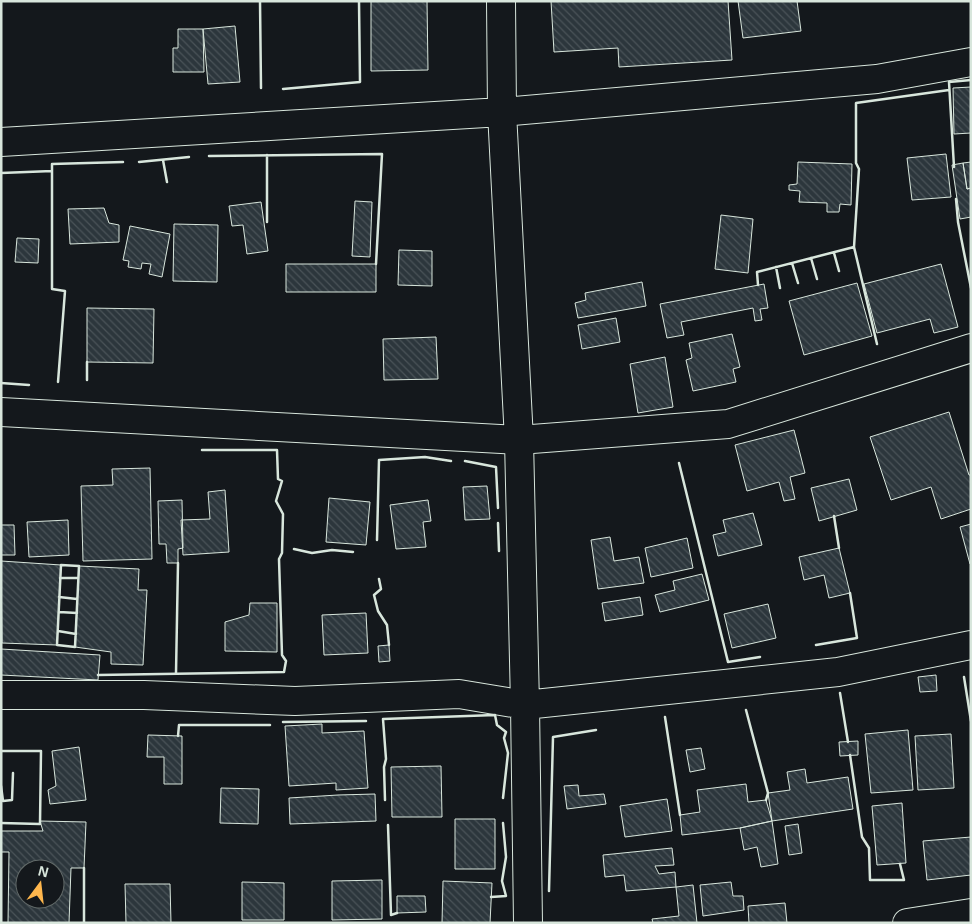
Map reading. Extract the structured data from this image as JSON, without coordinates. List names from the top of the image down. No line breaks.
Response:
{"north":"top"}
